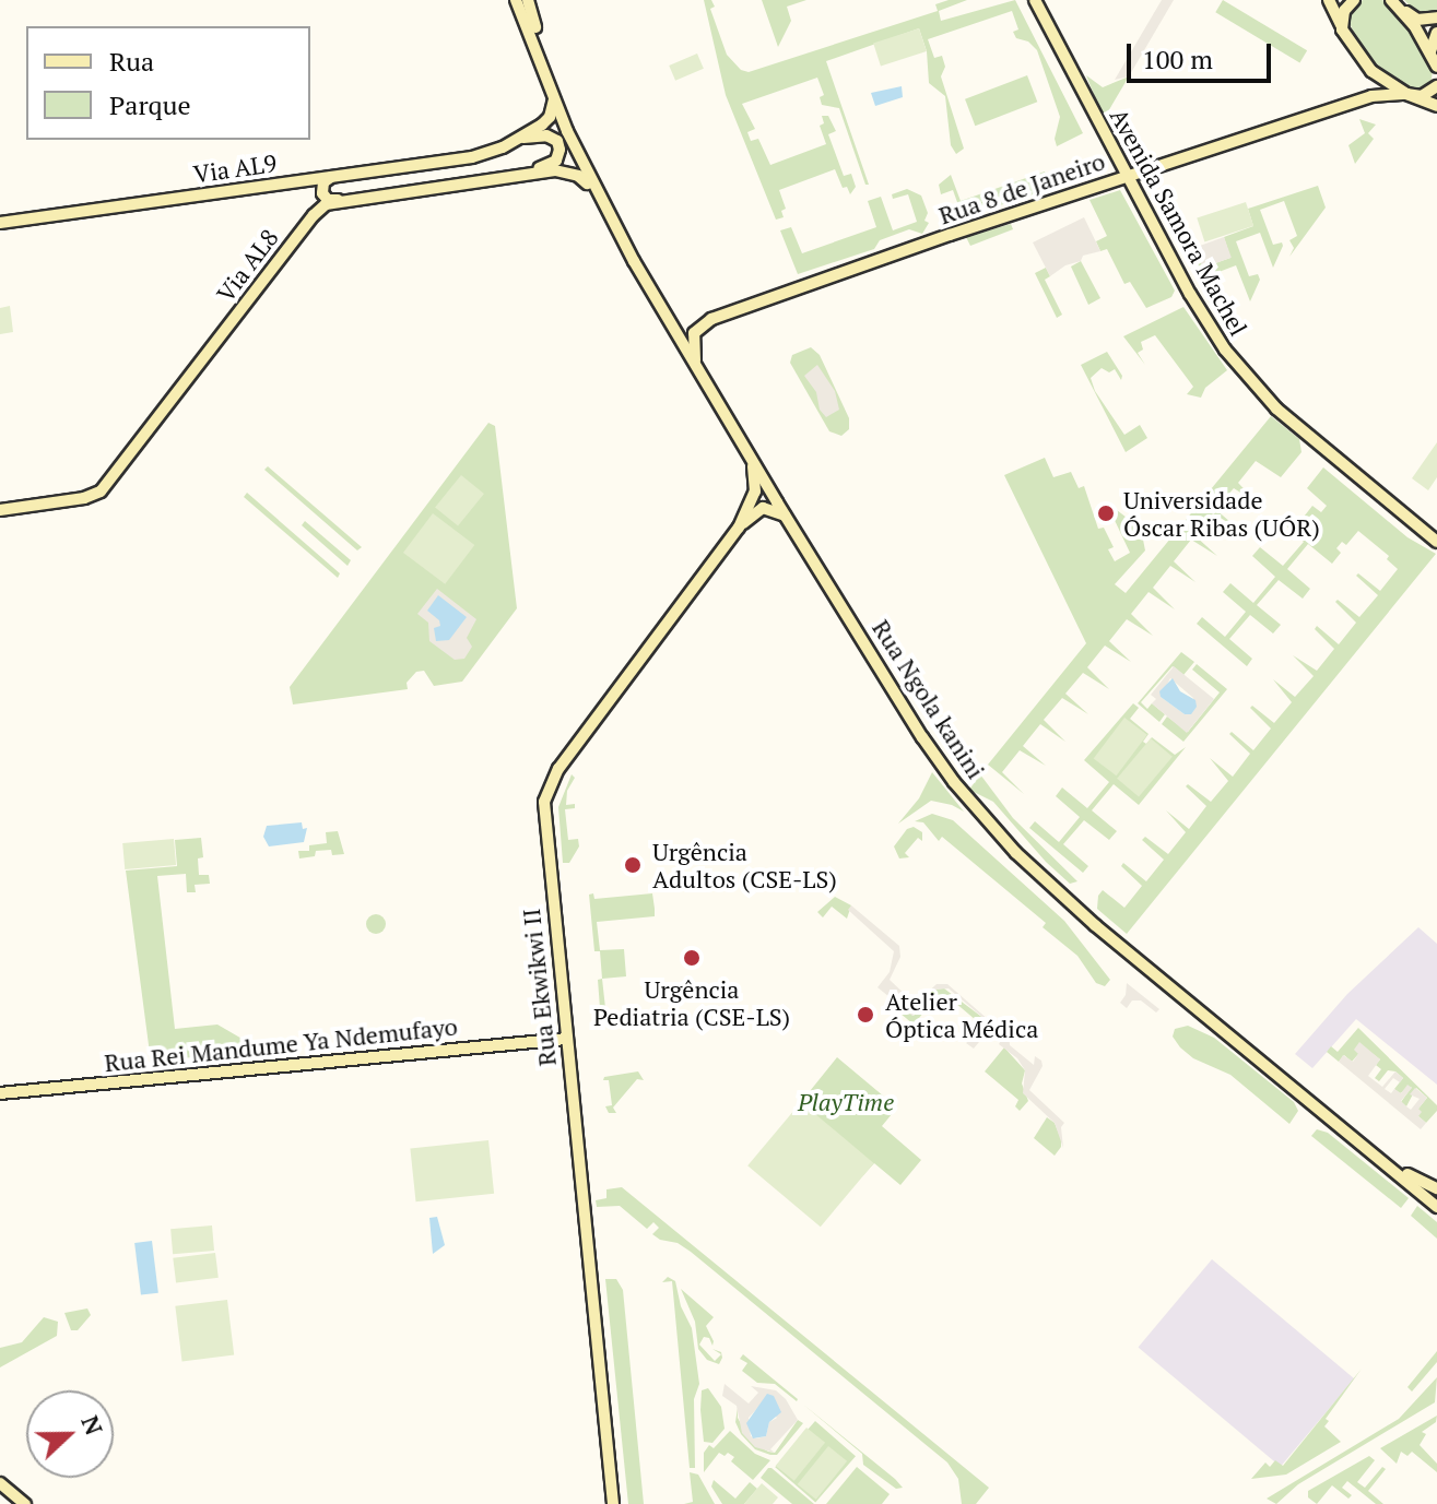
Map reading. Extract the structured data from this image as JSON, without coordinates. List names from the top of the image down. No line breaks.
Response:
{"streets":{"street":["Via AL9","Rua 8 de Janeiro","Avenida Samora Machel","Via AL8","Rua Ngola kanini","Rua Ekwikwi II","Rua Rei Mandume Ya Ndemufayo"]},"crossings":[["Via AL9","Rua Ngola kanini"],["Rua 8 de Janeiro","Avenida Samora Machel"],["Rua 8 de Janeiro","Rua Ngola kanini"],["Rua Ngola kanini","Rua Ekwikwi II"],["Rua Ekwikwi II","Rua Rei Mandume Ya Ndemufayo"]],"parks":["PlayTime"],"places":["Universidade Óscar Ribas (UÓR)","Urgência Adultos (CSE-LS)","Urgência Pediatria (CSE-LS)","Atelier Óptica Médica"],"legend":["Rua","Parque"],"scale_bar":"100 m","north":"right"}
